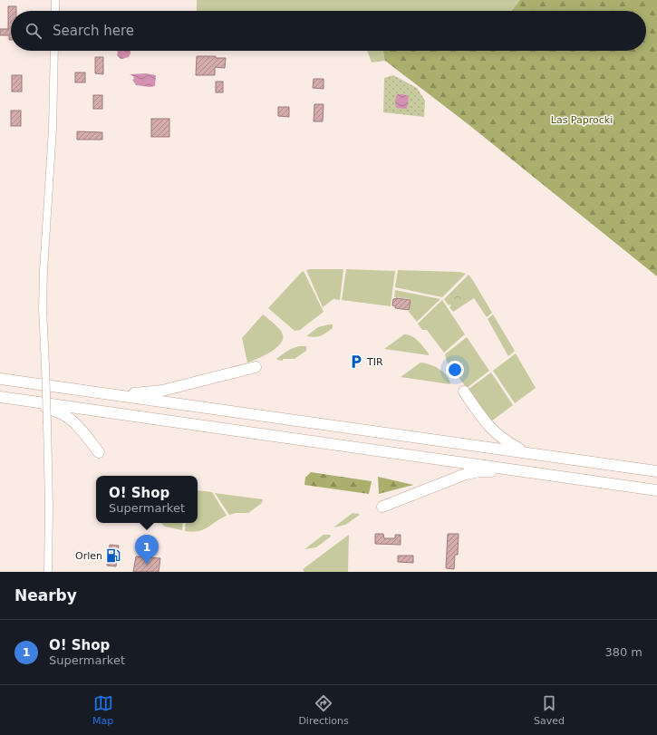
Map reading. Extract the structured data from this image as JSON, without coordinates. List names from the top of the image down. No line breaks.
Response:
{"parks":["Las Paprocki"],"places":{"parking":["TIR"],"fuel station":["Orlen"]},"page":{"search":"Search here","popup":["O! Shop","Supermarket"],"pins":"1","heading":"Nearby","list":[{"mark":"1","name":"O! Shop","note":"Supermarket","value":"380 m"}],"nav":["Map","Directions","Saved"]}}
